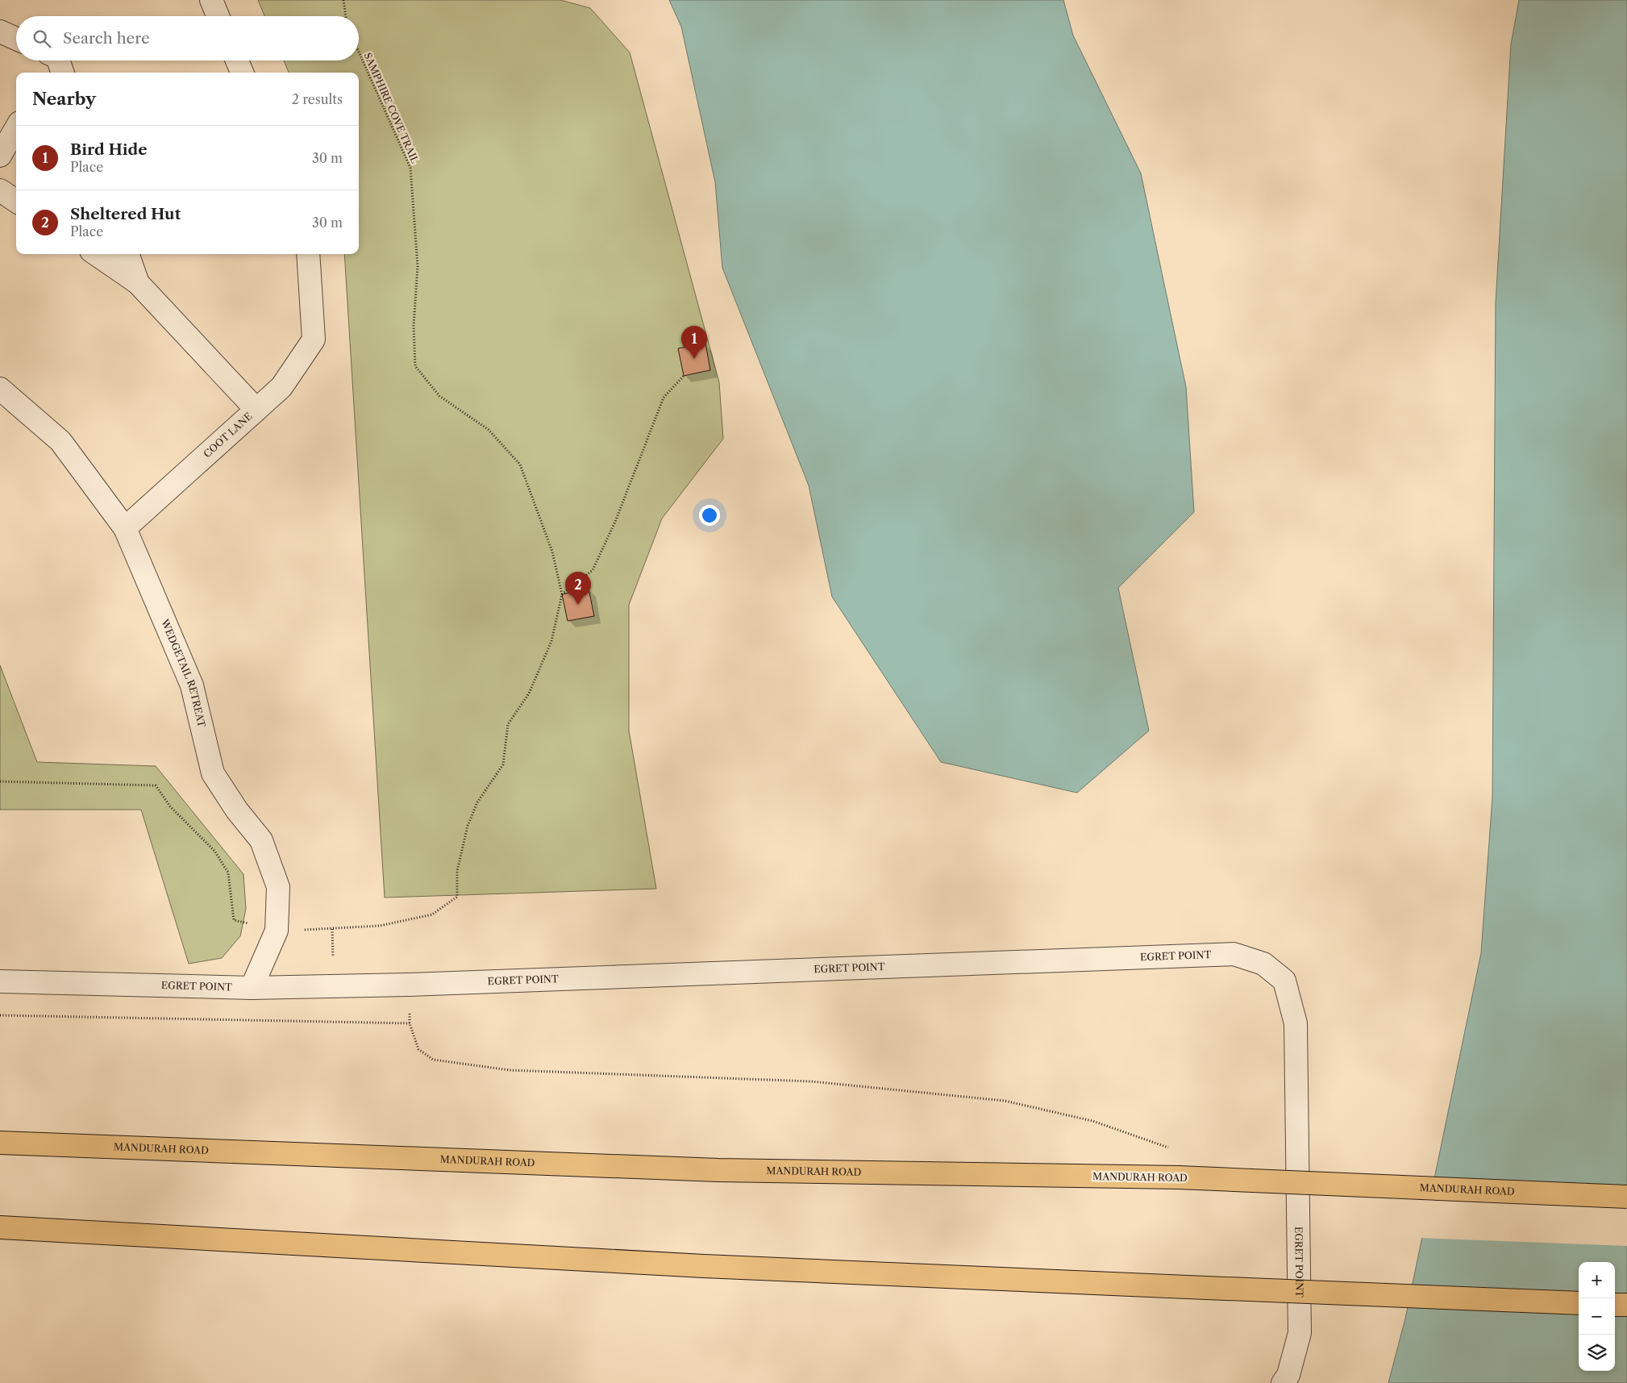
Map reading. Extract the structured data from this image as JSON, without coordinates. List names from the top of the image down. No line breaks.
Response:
{"streets":{"highway":["MANDURAH ROAD"],"street":["COOT LANE","WEDGETAIL RETREAT","EGRET POINT"],"path":["SAMPHIRE COVE TRAIL"]},"crossings":[["COOT LANE","WEDGETAIL RETREAT"],["WEDGETAIL RETREAT","EGRET POINT"]],"page":{"search":"Search here","heading":["Nearby","2 results"],"list":[{"mark":"1","name":"Bird Hide","note":"Place","value":"30 m"},{"mark":"2","name":"Sheltered Hut","note":"Place","value":"30 m"}],"pins":["1","2"],"map_buttons":["+","−"]}}
